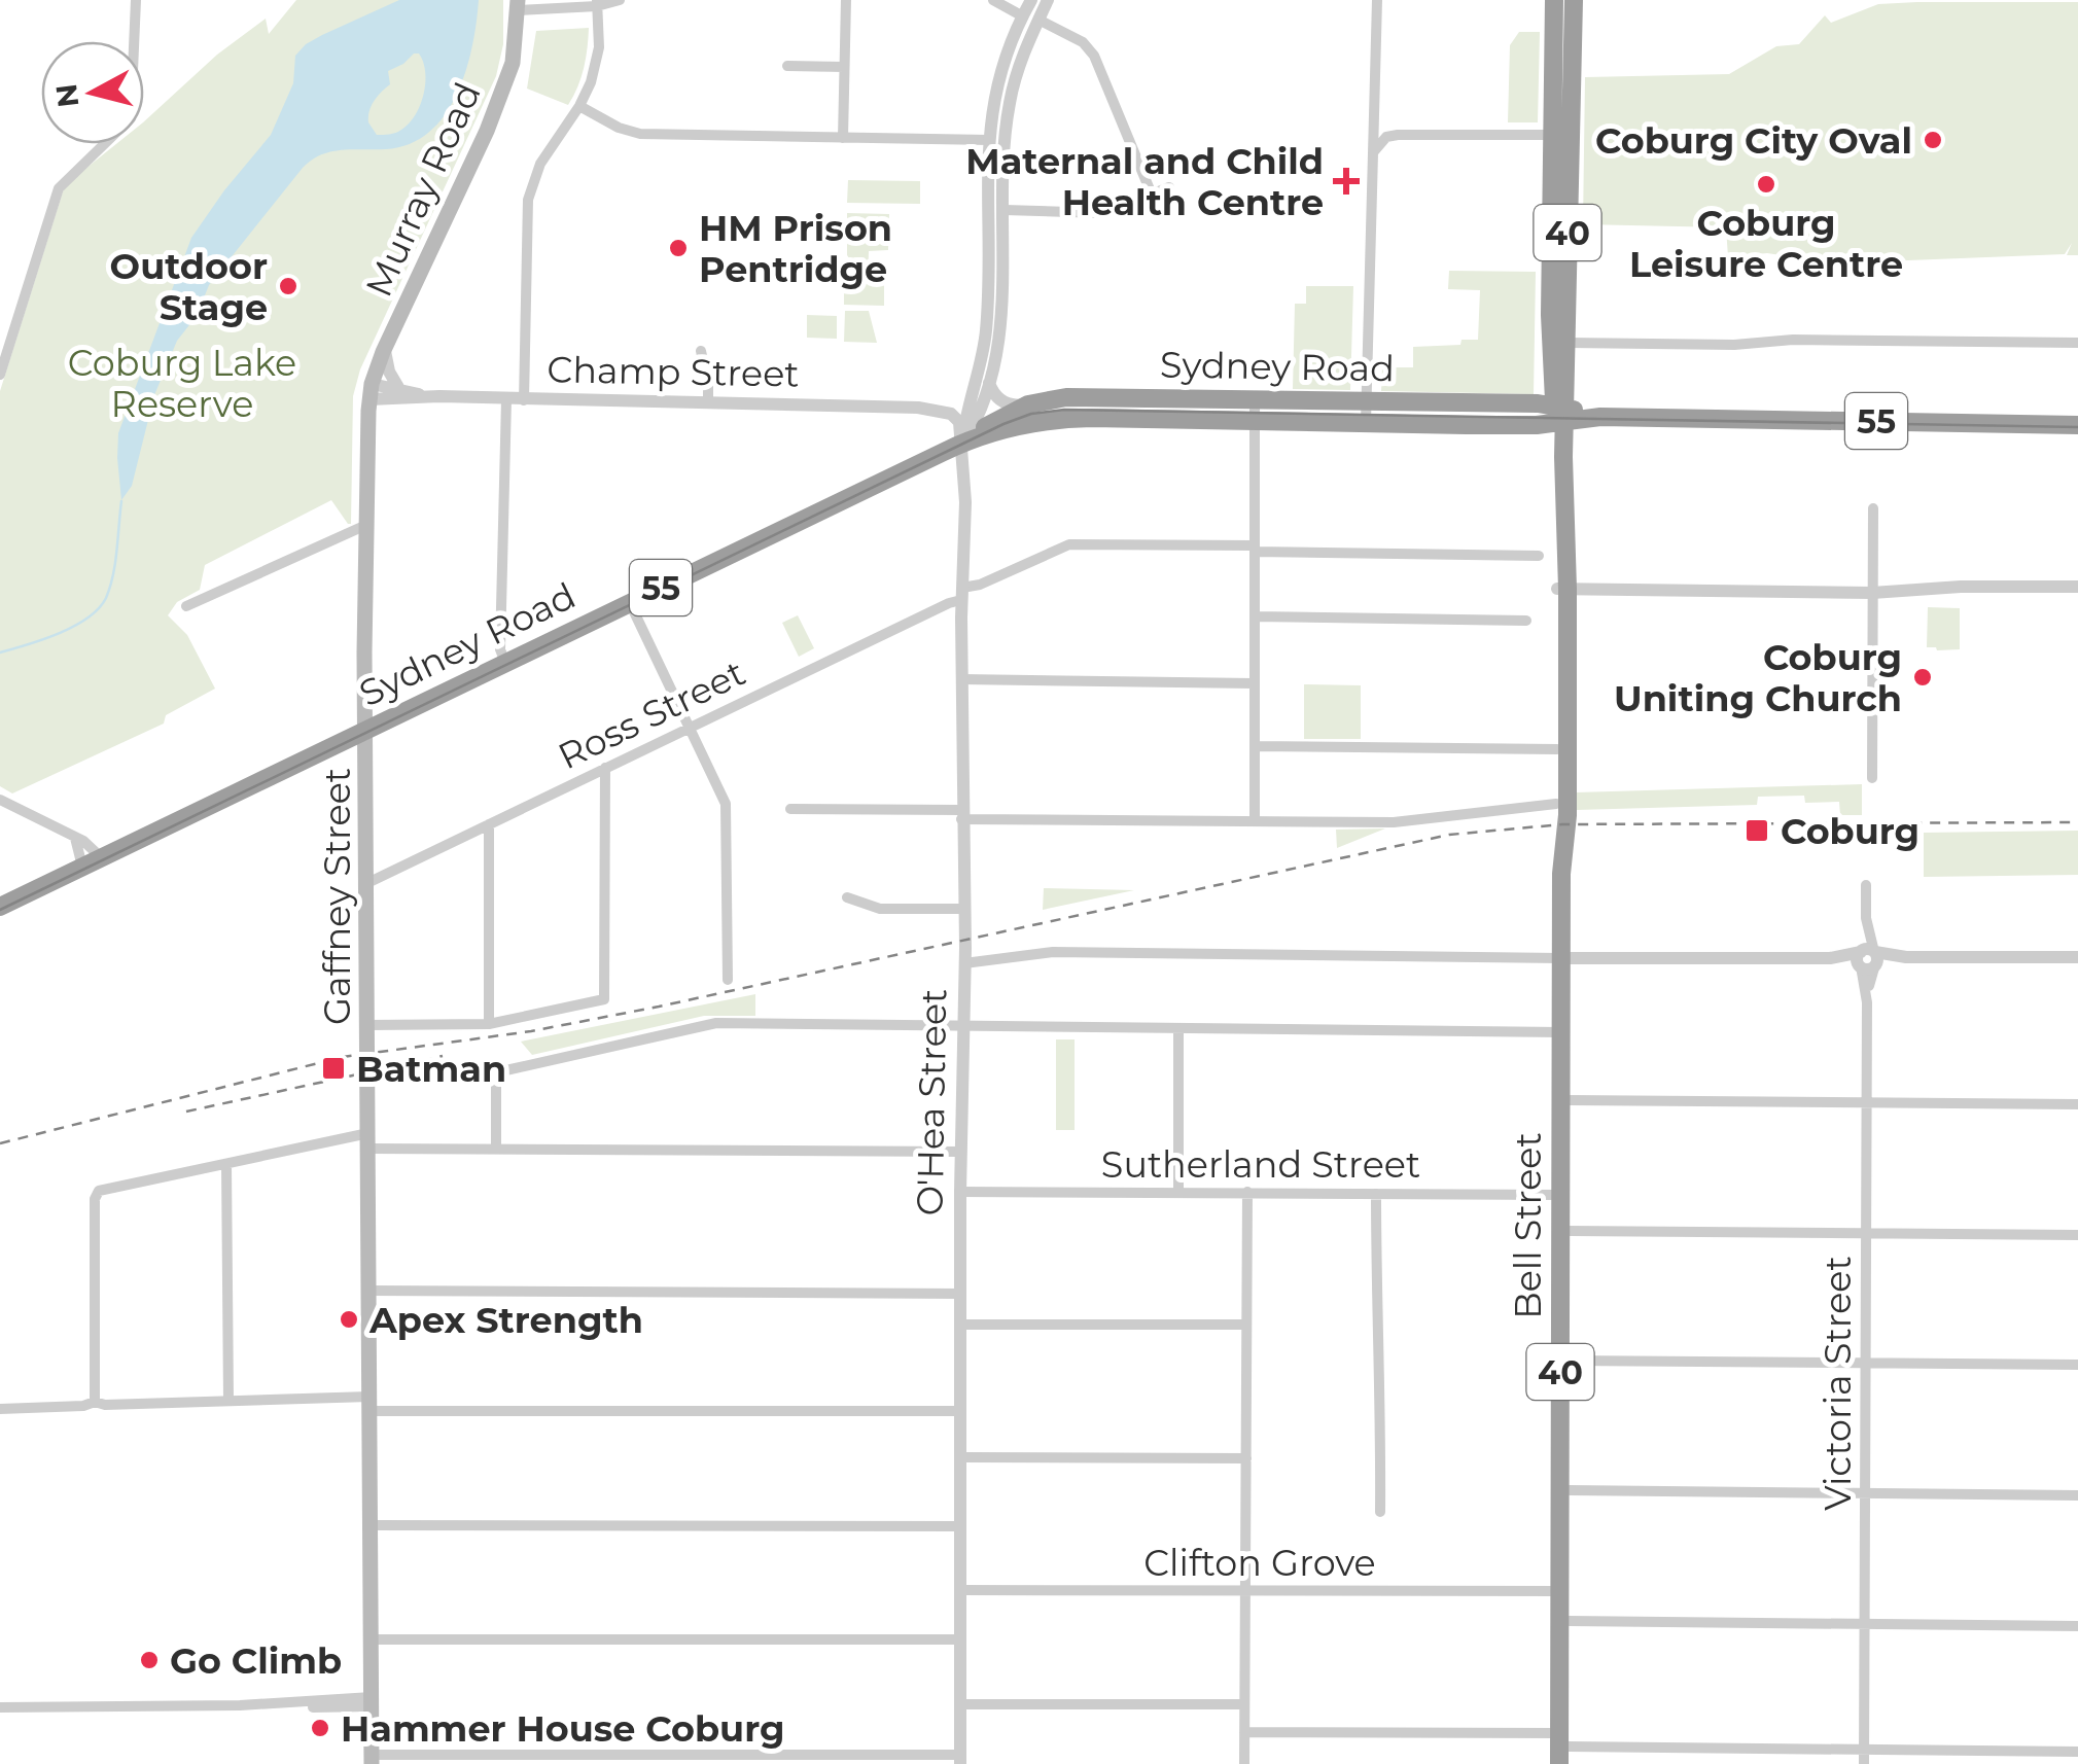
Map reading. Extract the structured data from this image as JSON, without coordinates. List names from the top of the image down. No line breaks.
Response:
{"streets":{"highway":["40","Sydney Road","55","Bell Street"],"main road":["Murray Road","Gaffney Street"],"street":["Champ Street","Ross Street","O'Hea Street","Sutherland Street","Victoria Street","Clifton Grove"]},"crossings":[["Murray Road","Champ Street"],["Murray Road","Gaffney Street"],["Sydney Road","Champ Street"],["Sydney Road","Gaffney Street"],["Sydney Road","O'Hea Street"],["Sydney Road","Bell Street"],["Champ Street","Gaffney Street"],["Champ Street","O'Hea Street"],["Ross Street","Gaffney Street"],["Ross Street","O'Hea Street"],["O'Hea Street","Sutherland Street"],["O'Hea Street","Clifton Grove"],["Sutherland Street","Bell Street"],["Bell Street","Clifton Grove"]],"parks":["Coburg Lake Reserve"],"places":{"other":["Coburg City Oval","Coburg Leisure Centre","HM Prison Pentridge","Outdoor Stage","Coburg Uniting Church","Apex Strength","Go Climb","Hammer House Coburg"],"health":["Maternal and Child Health Centre"],"transit":["Coburg","Batman"]},"north":"left"}
